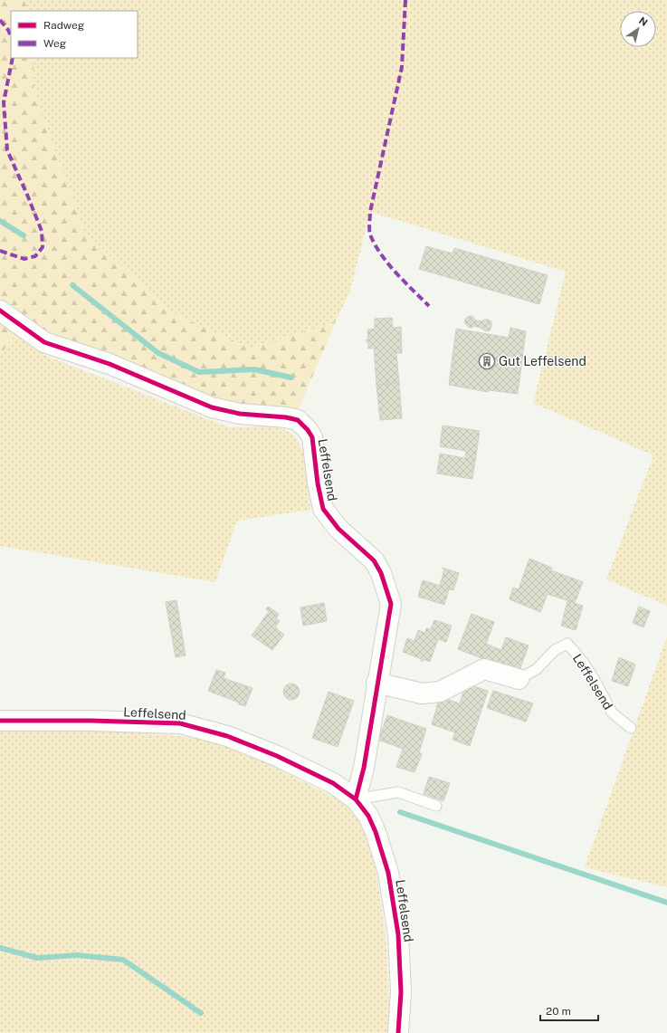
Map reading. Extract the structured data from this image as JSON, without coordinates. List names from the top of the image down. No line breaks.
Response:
{"streets":{"street":["Leffelsend"]},"places":{"building":["Gut Leffelsend"]},"legend":["Radweg","Weg"],"scale_bar":"20 m","north":"top right"}
